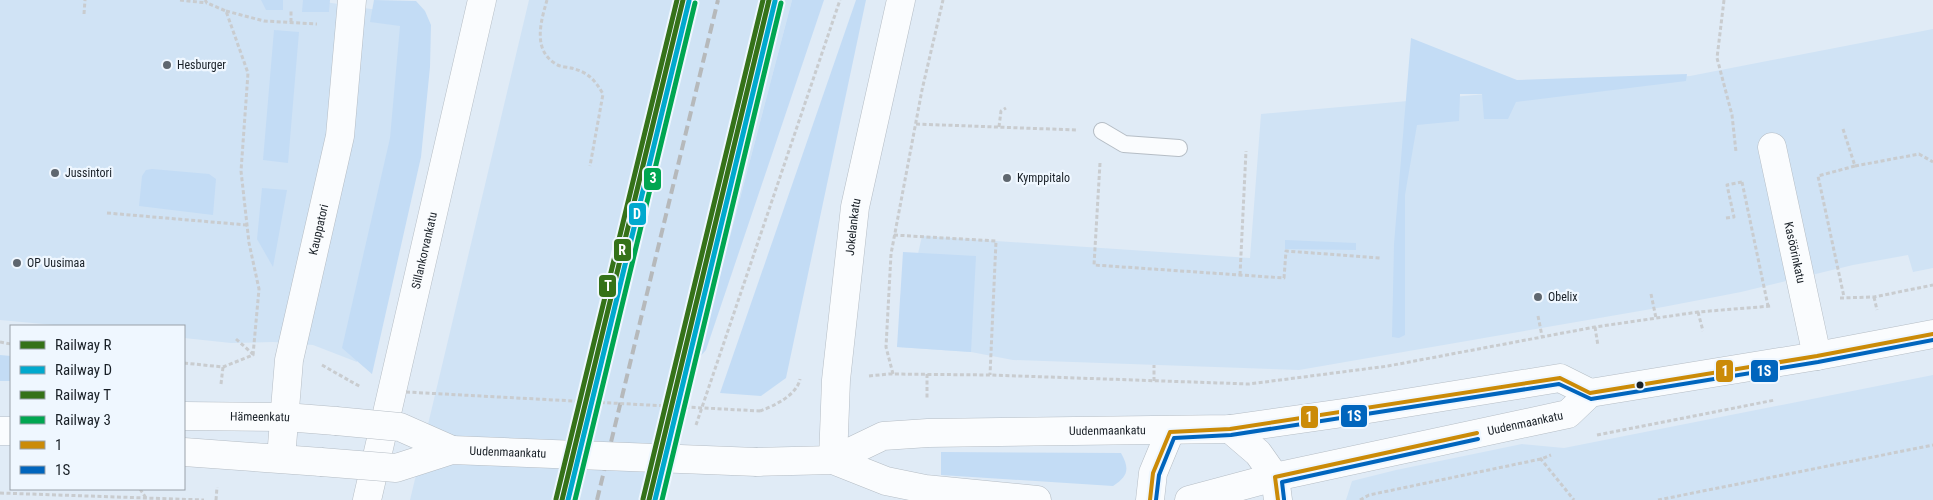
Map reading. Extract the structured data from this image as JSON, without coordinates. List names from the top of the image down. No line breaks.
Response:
{"streets":{"main road":["Jokelankatu","Kauppatori","Sillankorvankatu","Kasöörinkatu","Hämeenkatu","Uudenmaankatu"]},"crossings":[["Jokelankatu","Uudenmaankatu"],["Kauppatori","Hämeenkatu"],["Kauppatori","Uudenmaankatu"],["Hämeenkatu","Uudenmaankatu"]],"places":["Hesburger","Jussintori","Kymppitalo","OP Uusimaa","Obelix"],"lines":["rail line R","rail line T","rail line D","rail line 3","transit line 1","transit line 1S"],"legend":["Railway R","Railway D","Railway T","Railway 3","1","1S"]}
